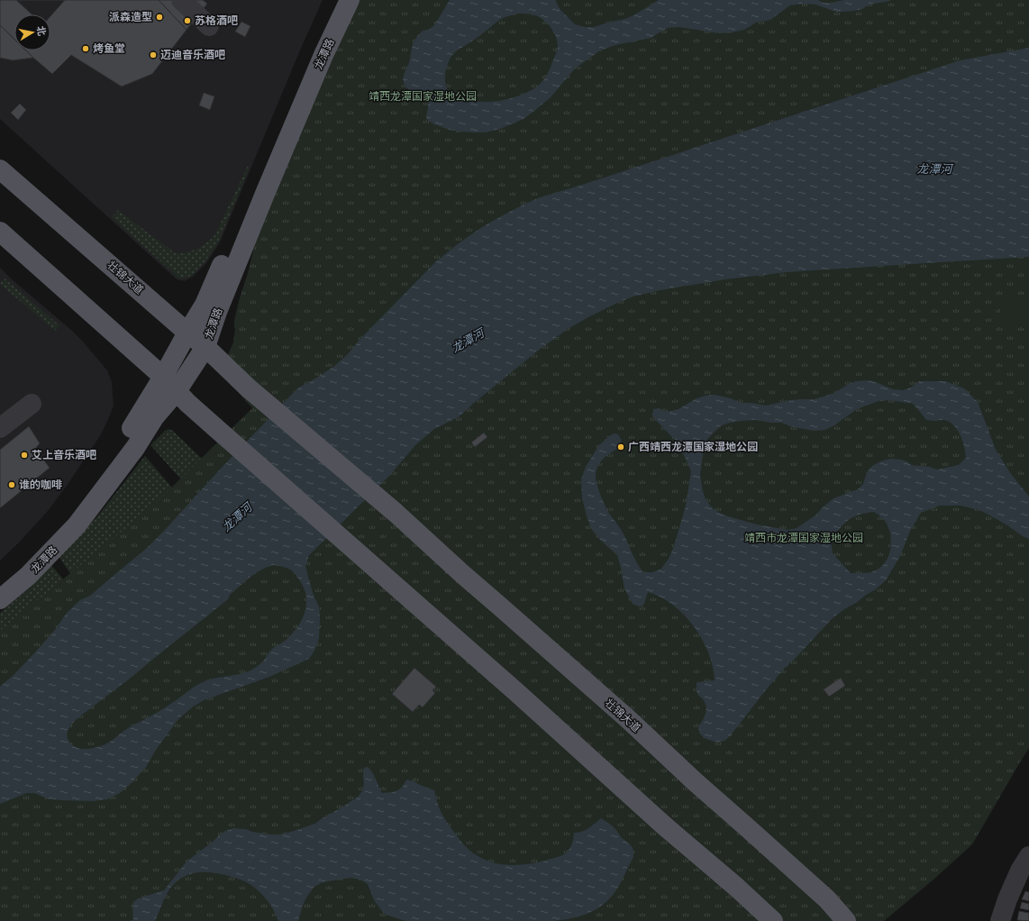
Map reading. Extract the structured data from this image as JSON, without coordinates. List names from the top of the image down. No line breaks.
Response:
{"streets":{"main road":["龙潭路","壮锦大道"]},"crossings":[["龙潭路","壮锦大道"]],"water":["龙潭河"],"parks":["靖西龙潭国家湿地公园","靖西市龙潭国家湿地公园"],"places":["派森造型","苏格酒吧","烤鱼堂","迈迪音乐酒吧","广西靖西龙潭国家湿地公园","艾上音乐酒吧","谁的咖啡"],"north":"right"}
